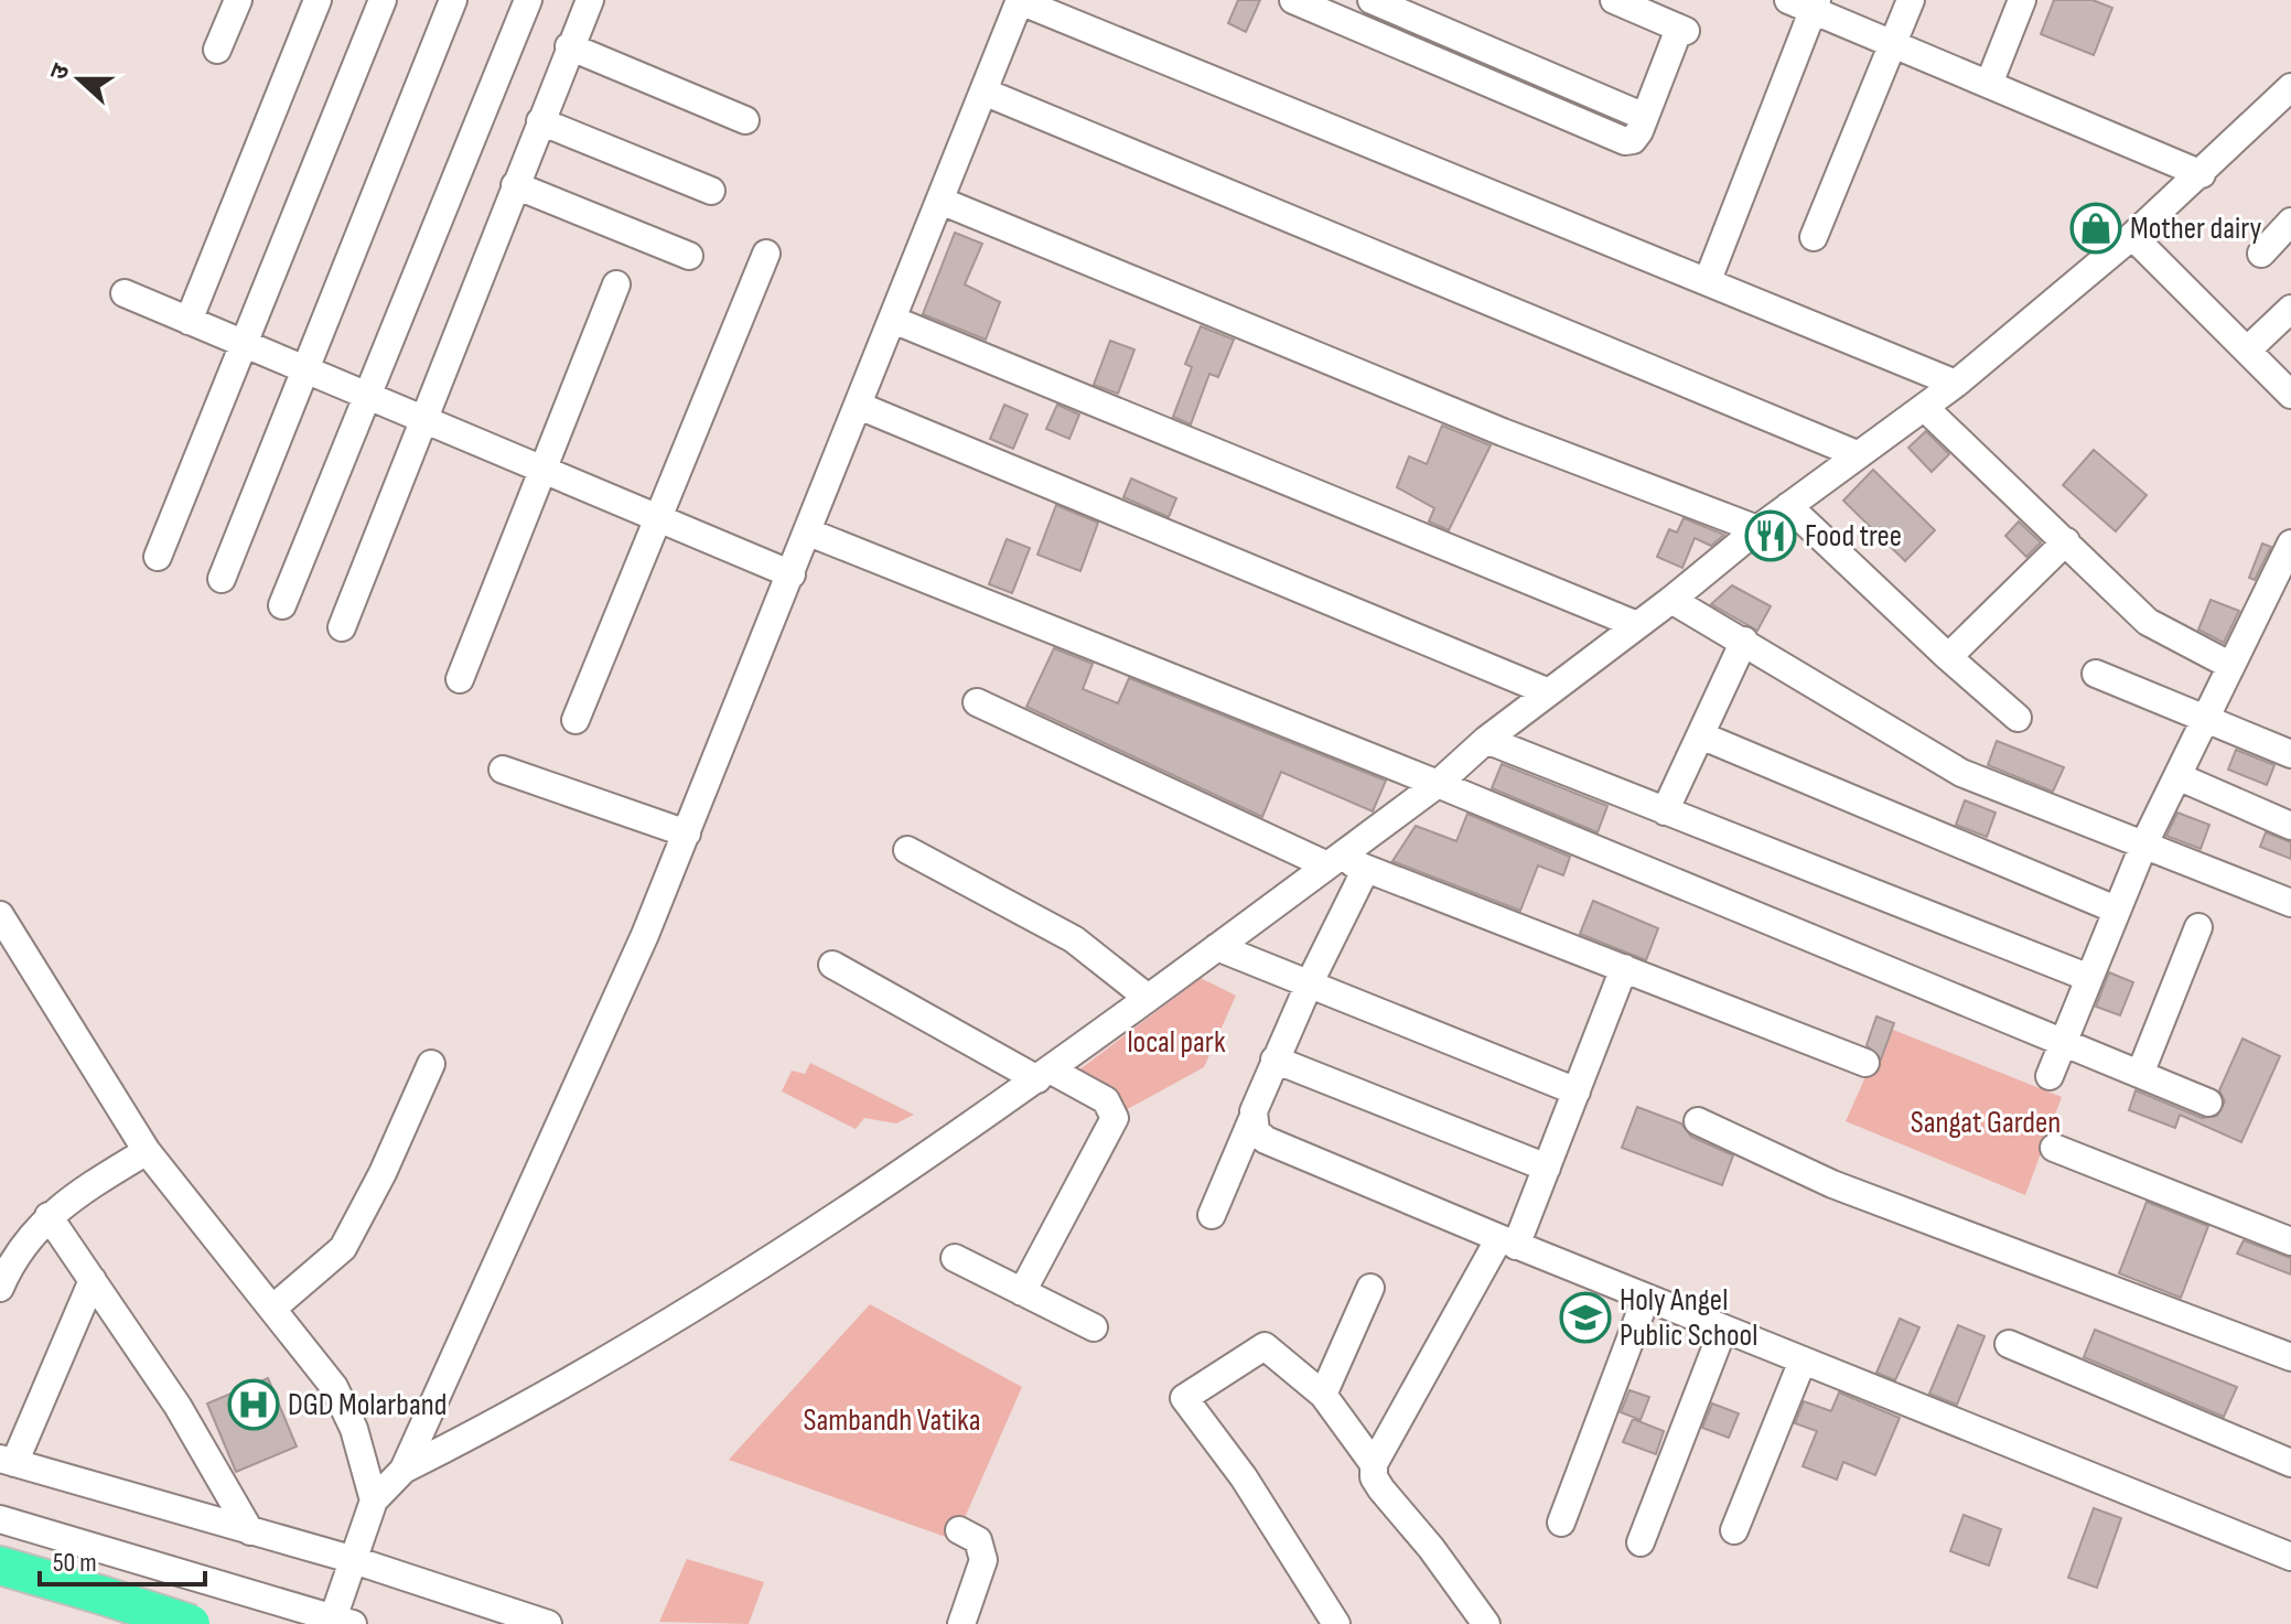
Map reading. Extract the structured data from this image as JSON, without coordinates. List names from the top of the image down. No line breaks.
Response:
{"parks":["local park","Sangat Garden","Sambandh Vatika"],"places":{"shop":["Mother dairy"],"restaurant":["Food tree"],"school or university":["Holy Angel Public School"],"hospital":["DGD Molarband"]},"scale_bar":"50 m","north":"left"}
